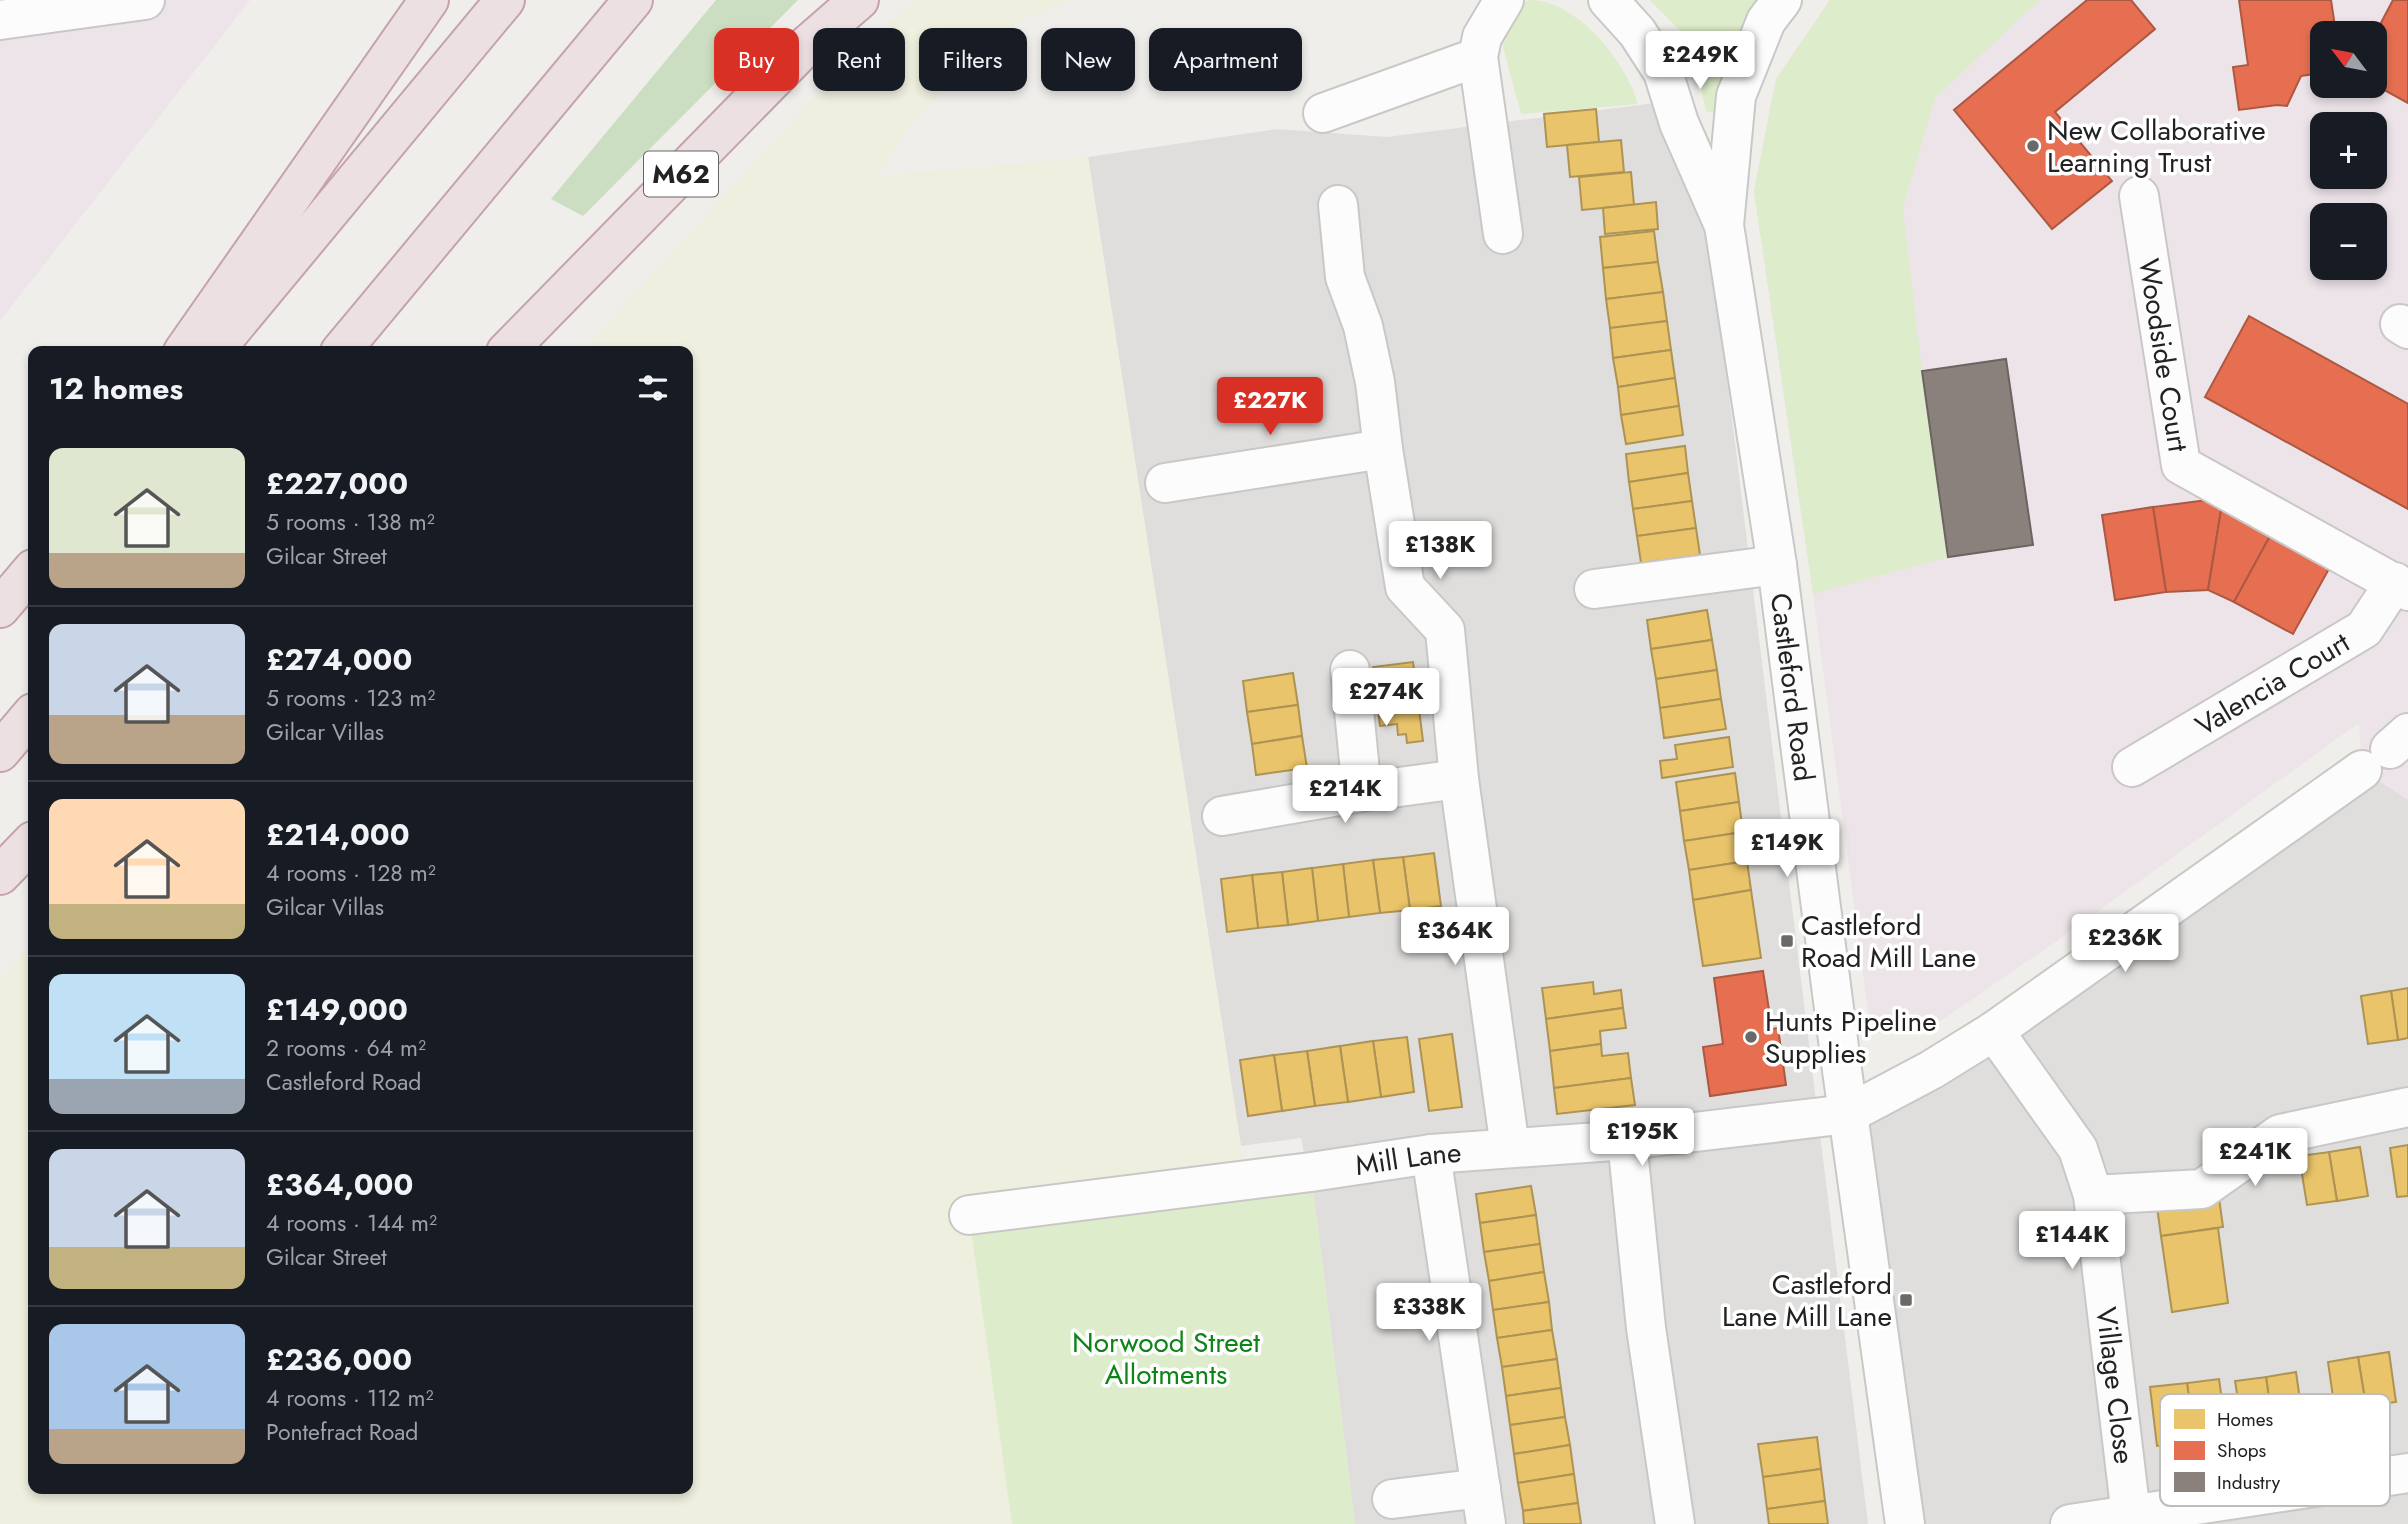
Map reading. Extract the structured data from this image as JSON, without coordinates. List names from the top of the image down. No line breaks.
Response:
{"streets":{"highway":["M62"],"street":["Woodside Court","Valencia Court","Castleford Road","Mill Lane","Village Close"]},"crossings":[["Woodside Court","Valencia Court"],["Castleford Road","Mill Lane"]],"parks":["Norwood Street Allotments"],"places":{"other":["New Collaborative Learning Trust","Hunts Pipeline Supplies"],"transit":["Castleford Road Mill Lane","Castleford Lane Mill Lane"]},"legend":["Homes","Shops","Industry"],"north":"top left","page":{"map_buttons":["+","−"],"chip":["Buy","Rent","Filters","New","Apartment"],"price":["£249K","£227K","£138K","£274K","£214K","£149K","£364K","£236K","£195K","£241K","£144K","£338K"],"heading":"12 homes","list":[{"name":"£227,000","note":"5 rooms · 138 m² · Gilcar Street"},{"name":"£274,000","note":"5 rooms · 123 m² · Gilcar Villas"},{"name":"£214,000","note":"4 rooms · 128 m² · Gilcar Villas"},{"name":"£149,000","note":"2 rooms · 64 m² · Castleford Road"},{"name":"£364,000","note":"4 rooms · 144 m² · Gilcar Street"},{"name":"£236,000","note":"4 rooms · 112 m² · Pontefract Road"}]}}
